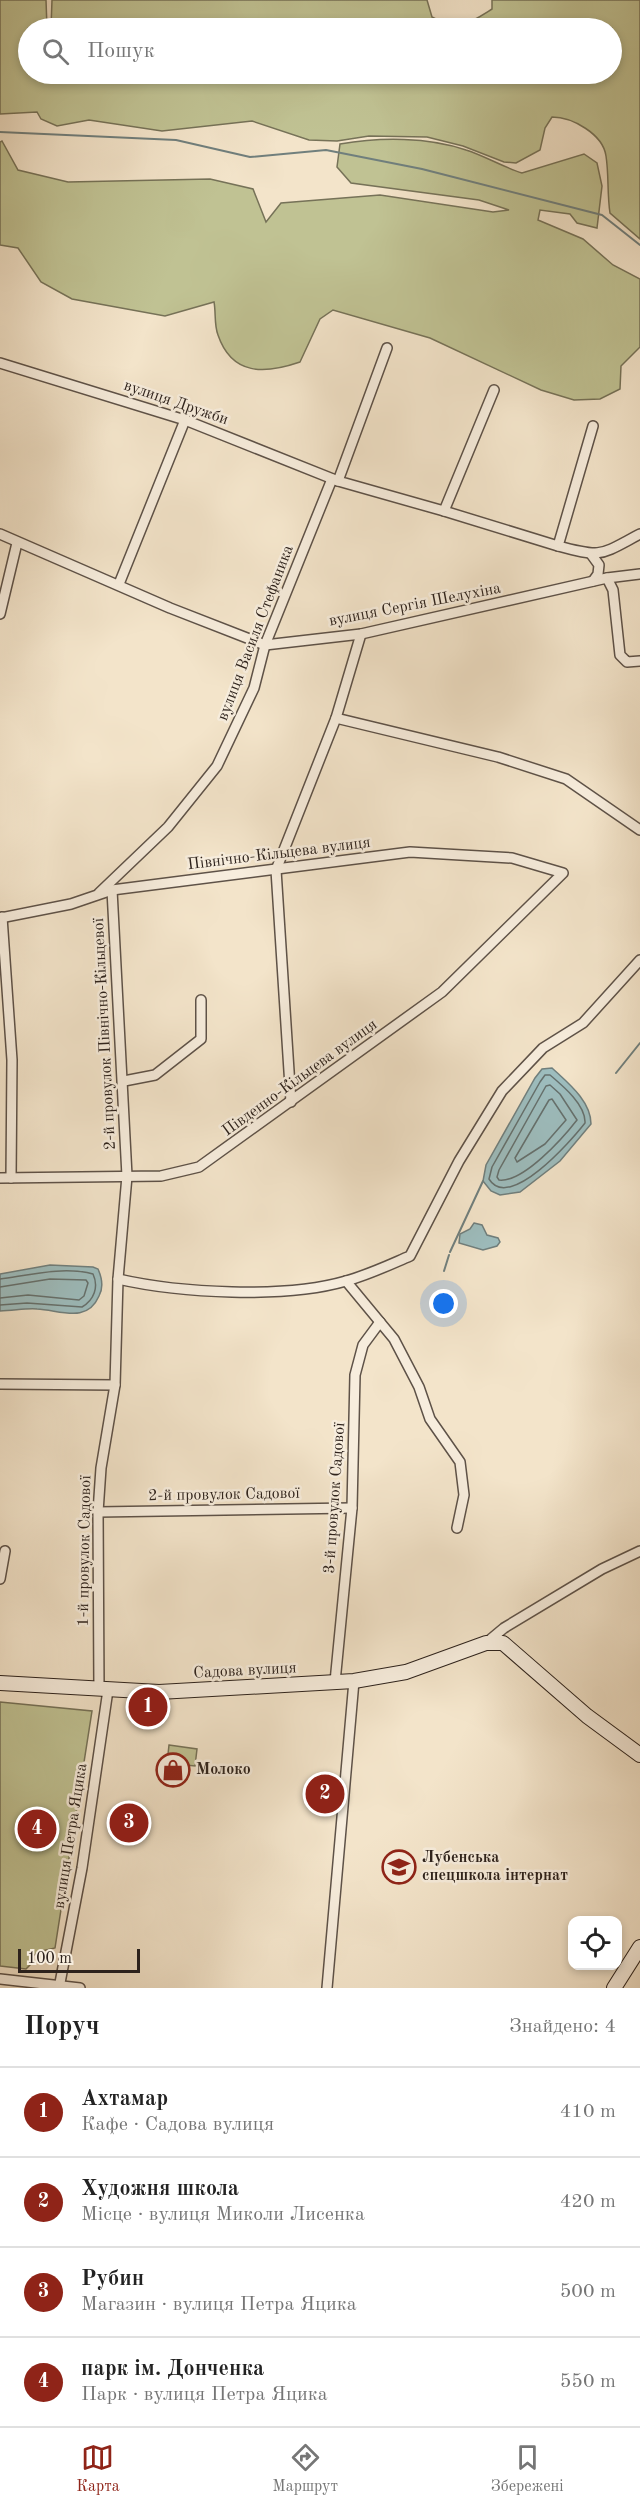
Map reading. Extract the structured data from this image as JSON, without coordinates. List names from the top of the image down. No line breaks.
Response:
{"streets":{"main road":["Садова вулиця"],"street":["вулиця Дружби","вулиця Сергія Шелухіна","вулиця Василя Стефаника","Північно-Кільцева вулиця","2-й провулок Північно-Кільцевої","Південно-Кільцева вулиця","2-й провулок Садової","3-й провулок Садової","1-й провулок Садової","вулиця Петра Яцика"]},"crossings":[["вулиця Дружби","вулиця Василя Стефаника"],["вулиця Сергія Шелухіна","вулиця Василя Стефаника"],["вулиця Василя Стефаника","Північно-Кільцева вулиця"],["Північно-Кільцева вулиця","2-й провулок Північно-Кільцевої"],["Північно-Кільцева вулиця","Південно-Кільцева вулиця"],["2-й провулок Північно-Кільцевої","Південно-Кільцева вулиця"],["2-й провулок Північно-Кільцевої","1-й провулок Садової"],["2-й провулок Садової","3-й провулок Садової"],["2-й провулок Садової","1-й провулок Садової"],["3-й провулок Садової","Садова вулиця"],["1-й провулок Садової","Садова вулиця"],["1-й провулок Садової","вулиця Петра Яцика"],["Садова вулиця","вулиця Петра Яцика"]],"places":{"shop":["Молоко"],"school or university":["Лубенська спецшкола інтернат"]},"scale_bar":"100 m","page":{"search":"Пошук","pins":["1","2","3","4"],"scale":"100 m","heading":["Поруч","Знайдено: 4"],"list":[{"mark":"1","name":"Ахтамар","note":"Кафе · Садова вулиця","value":"410 m"},{"mark":"2","name":"Художня школа","note":"Місце · вулиця Миколи Лисенка","value":"420 m"},{"mark":"3","name":"Рубин","note":"Магазин · вулиця Петра Яцика","value":"500 m"},{"mark":"4","name":"парк ім. Донченка","note":"Парк · вулиця Петра Яцика","value":"550 m"}],"nav":["Карта","Маршрут","Збережені"]}}
